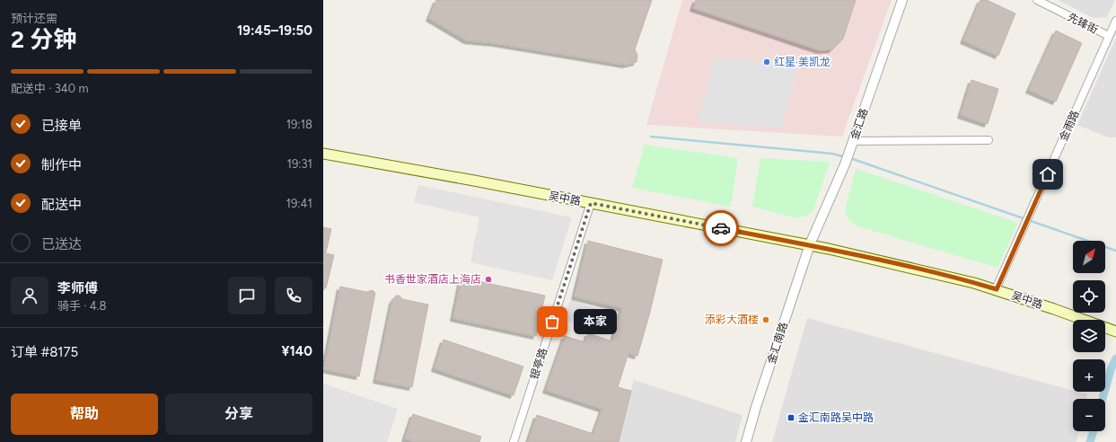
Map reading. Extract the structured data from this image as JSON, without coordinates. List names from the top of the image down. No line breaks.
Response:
{"streets":{"main road":["吴中路"],"street":["先锋街","金汇路","金雨路","金汇南路","银亭路"]},"crossings":[["先锋街","金雨路"],["金汇路","吴中路"],["金汇路","金汇南路"],["金雨路","吴中路"],["吴中路","金汇南路"],["吴中路","银亭路"]],"places":{"other":["红星·美凯龙","书香世家酒店上海店","添彩大酒楼","本家"],"transit":["金汇南路吴中路"]},"north":"top right","page":{"heading":["2 分钟","预计还需","19:45–19:50"],"panel":["李师傅","骑手 · 4.8","订单 #8175","¥140"],"bar":"配送中 · 340 m","list":[["已接单","19:18"],["制作中","19:31"],["配送中","19:41"],"已送达"],"map_buttons":["+","−"],"bubble":"本家","buttons":["帮助","分享"]}}
